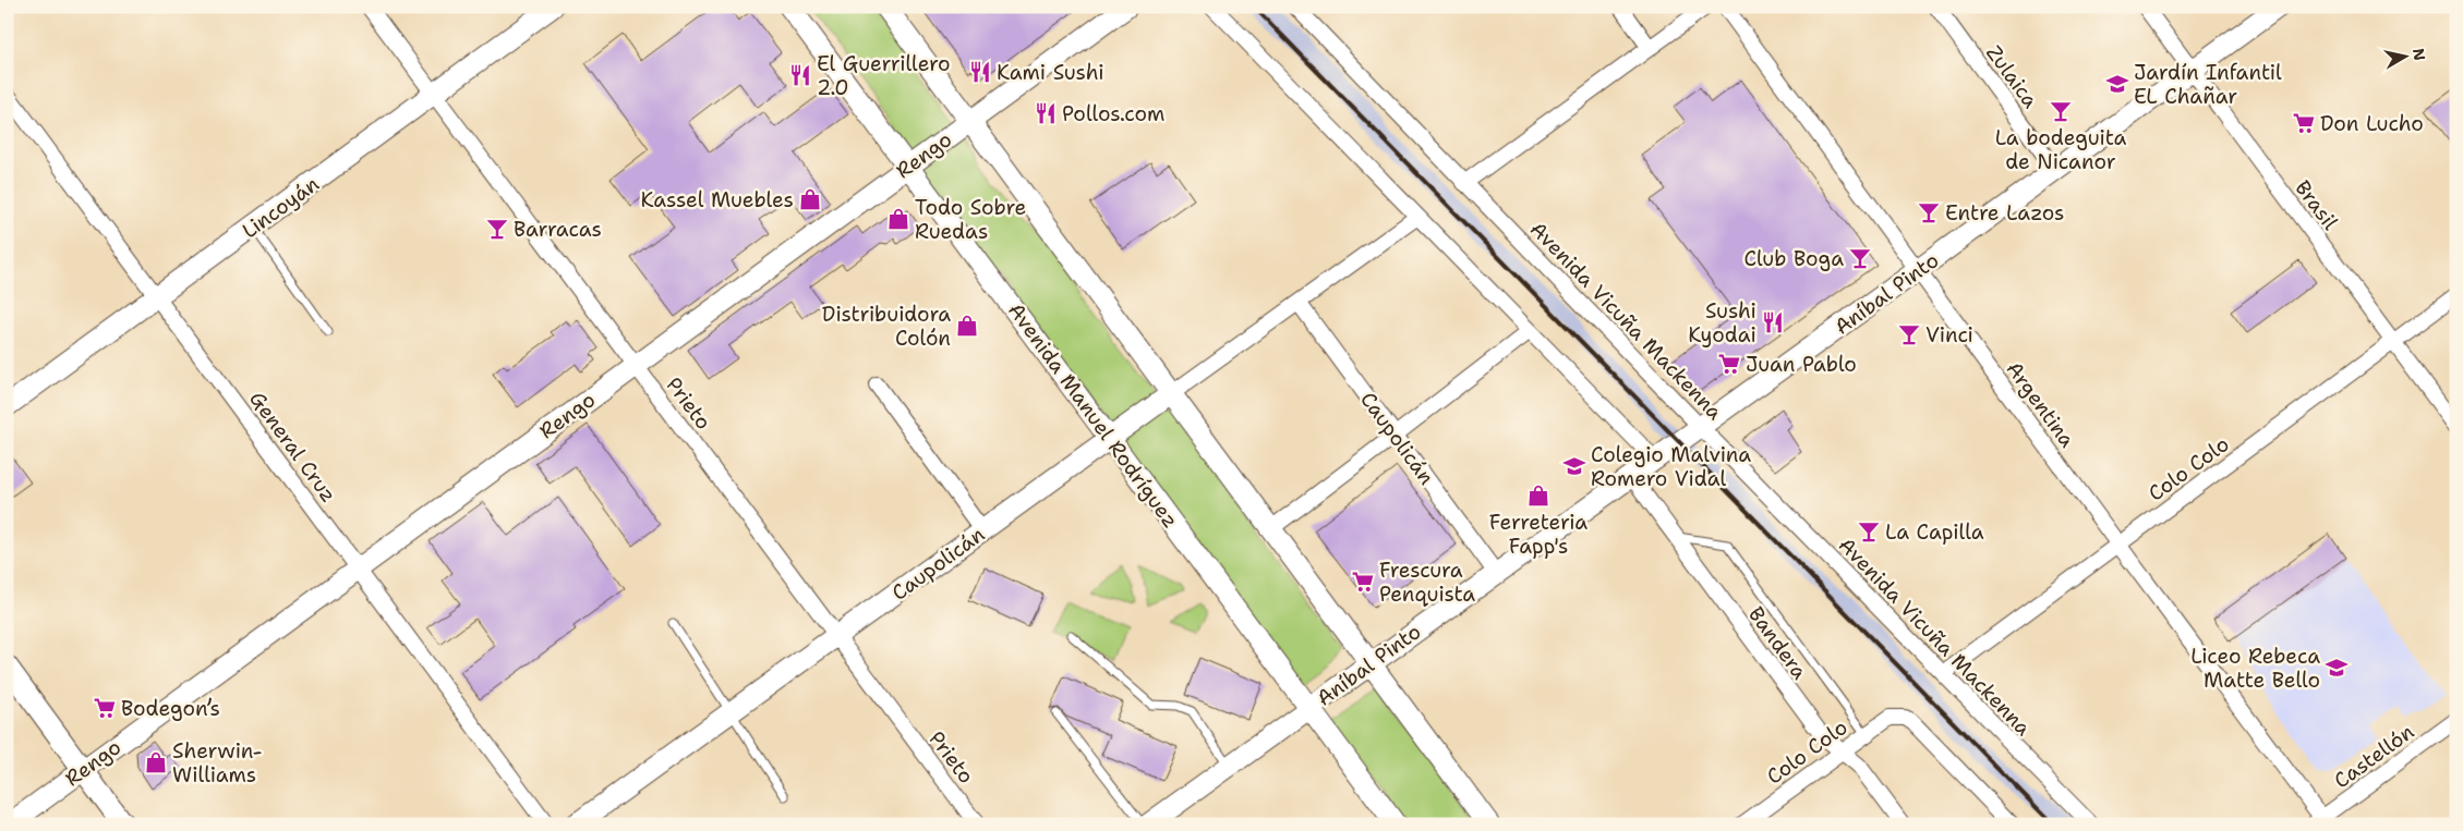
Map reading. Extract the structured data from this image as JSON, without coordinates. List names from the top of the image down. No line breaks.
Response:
{"streets":{"main road":["Rengo","Lincoyán","Aníbal Pinto","Avenida Manuel Rodríguez","Caupolicán"],"street":["Zulaica","Brasil","Avenida Vicuña Mackenna","Prieto","Argentina","General Cruz","Colo Colo","Bandera","Castellón"]},"crossings":[["Zulaica","Aníbal Pinto"],["Rengo","Prieto"],["Rengo","Avenida Manuel Rodríguez"],["Rengo","General Cruz"],["Brasil","Aníbal Pinto"],["Brasil","Colo Colo"],["Lincoyán","Prieto"],["Lincoyán","General Cruz"],["Aníbal Pinto","Avenida Vicuña Mackenna"],["Aníbal Pinto","Argentina"],["Aníbal Pinto","Avenida Manuel Rodríguez"],["Aníbal Pinto","Caupolicán"],["Aníbal Pinto","Bandera"],["Avenida Vicuña Mackenna","Colo Colo"],["Prieto","Caupolicán"],["Argentina","Colo Colo"],["Argentina","Castellón"],["Avenida Manuel Rodríguez","Caupolicán"],["Colo Colo","Bandera"]],"places":{"restaurant":["Kami Sushi","El Guerrillero 2.0","Pollos.com","Sushi Kyodai"],"school or university":["Jardín Infantil EL Chañar","Colegio Malvina Romero Vidal","Liceo Rebeca Matte Bello"],"bar":["La bodeguita de Nicanor","Entre Lazos","Barracas","Club Boga","Vinci","La Capilla"],"supermarket":["Don Lucho","Juan Pablo","Frescura Penquista","Bodegon’s"],"shop":["Kassel Muebles","Todo Sobre Ruedas","Distribuidora Colón","Ferreteria Fapp's","Sherwin- Williams"]},"north":"right"}
